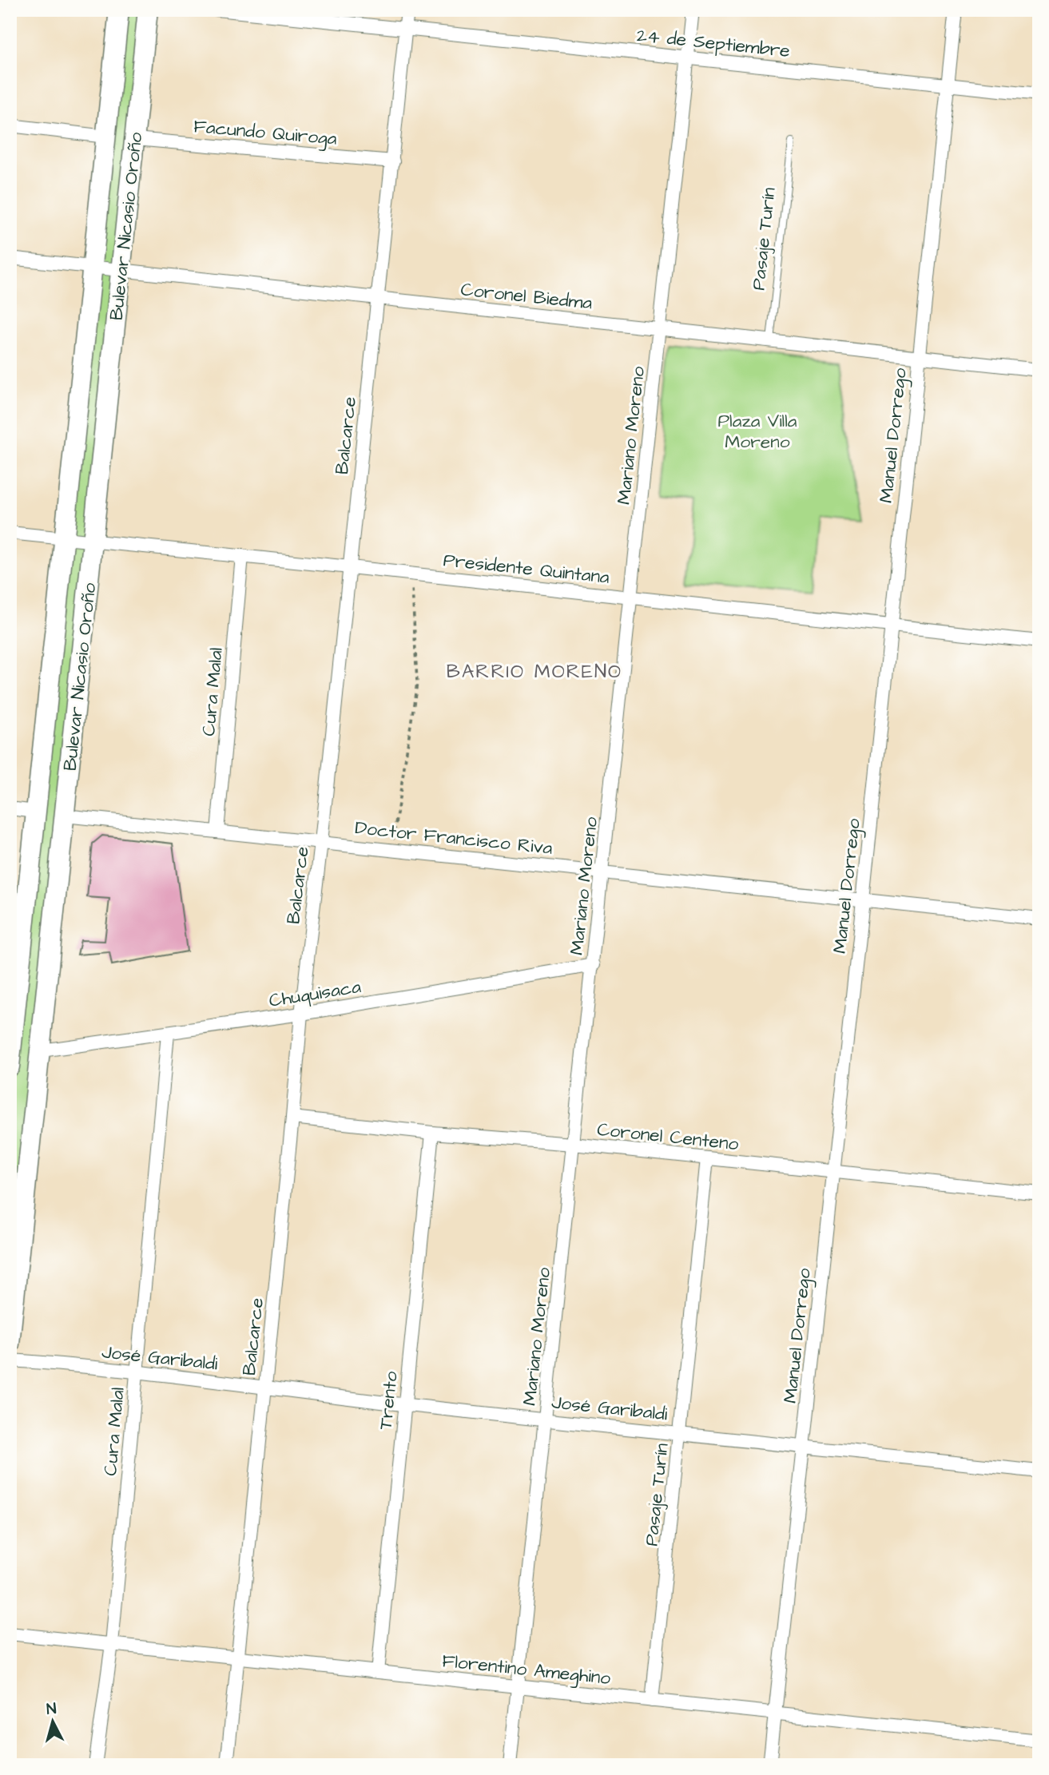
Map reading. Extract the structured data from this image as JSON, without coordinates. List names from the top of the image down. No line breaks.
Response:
{"streets":{"main road":["Bulevar Nicasio Oroño"],"street":["24 de Septiembre","Facundo Quiroga","Pasaje Turín","Coronel Biedma","Balcarce","Mariano Moreno","Manuel Dorrego","Presidente Quintana","Cura Malal","Doctor Francisco Riva","Chuquisaca","Coronel Centeno","José Garibaldi","Trento","Florentino Ameghino"]},"crossings":[["24 de Septiembre","Balcarce"],["24 de Septiembre","Mariano Moreno"],["24 de Septiembre","Manuel Dorrego"],["Facundo Quiroga","Bulevar Nicasio Oroño"],["Facundo Quiroga","Balcarce"],["Bulevar Nicasio Oroño","Coronel Biedma"],["Bulevar Nicasio Oroño","Presidente Quintana"],["Bulevar Nicasio Oroño","Doctor Francisco Riva"],["Bulevar Nicasio Oroño","Chuquisaca"],["Pasaje Turín","Coronel Biedma"],["Pasaje Turín","Coronel Centeno"],["Pasaje Turín","José Garibaldi"],["Pasaje Turín","Florentino Ameghino"],["Coronel Biedma","Balcarce"],["Coronel Biedma","Mariano Moreno"],["Coronel Biedma","Manuel Dorrego"],["Balcarce","Presidente Quintana"],["Balcarce","Doctor Francisco Riva"],["Balcarce","Chuquisaca"],["Balcarce","Coronel Centeno"],["Balcarce","José Garibaldi"],["Balcarce","Florentino Ameghino"],["Mariano Moreno","Presidente Quintana"],["Mariano Moreno","Doctor Francisco Riva"],["Mariano Moreno","Chuquisaca"],["Mariano Moreno","Coronel Centeno"],["Mariano Moreno","José Garibaldi"],["Mariano Moreno","Florentino Ameghino"],["Manuel Dorrego","Presidente Quintana"],["Manuel Dorrego","Doctor Francisco Riva"],["Manuel Dorrego","Coronel Centeno"],["Manuel Dorrego","José Garibaldi"],["Manuel Dorrego","Florentino Ameghino"],["Presidente Quintana","Cura Malal"],["Cura Malal","Doctor Francisco Riva"],["Cura Malal","Chuquisaca"],["Cura Malal","José Garibaldi"],["Cura Malal","Florentino Ameghino"],["Coronel Centeno","Trento"],["José Garibaldi","Trento"],["Trento","Florentino Ameghino"]],"districts":["BARRIO MORENO"],"parks":["Plaza Villa Moreno"],"north":"top"}
